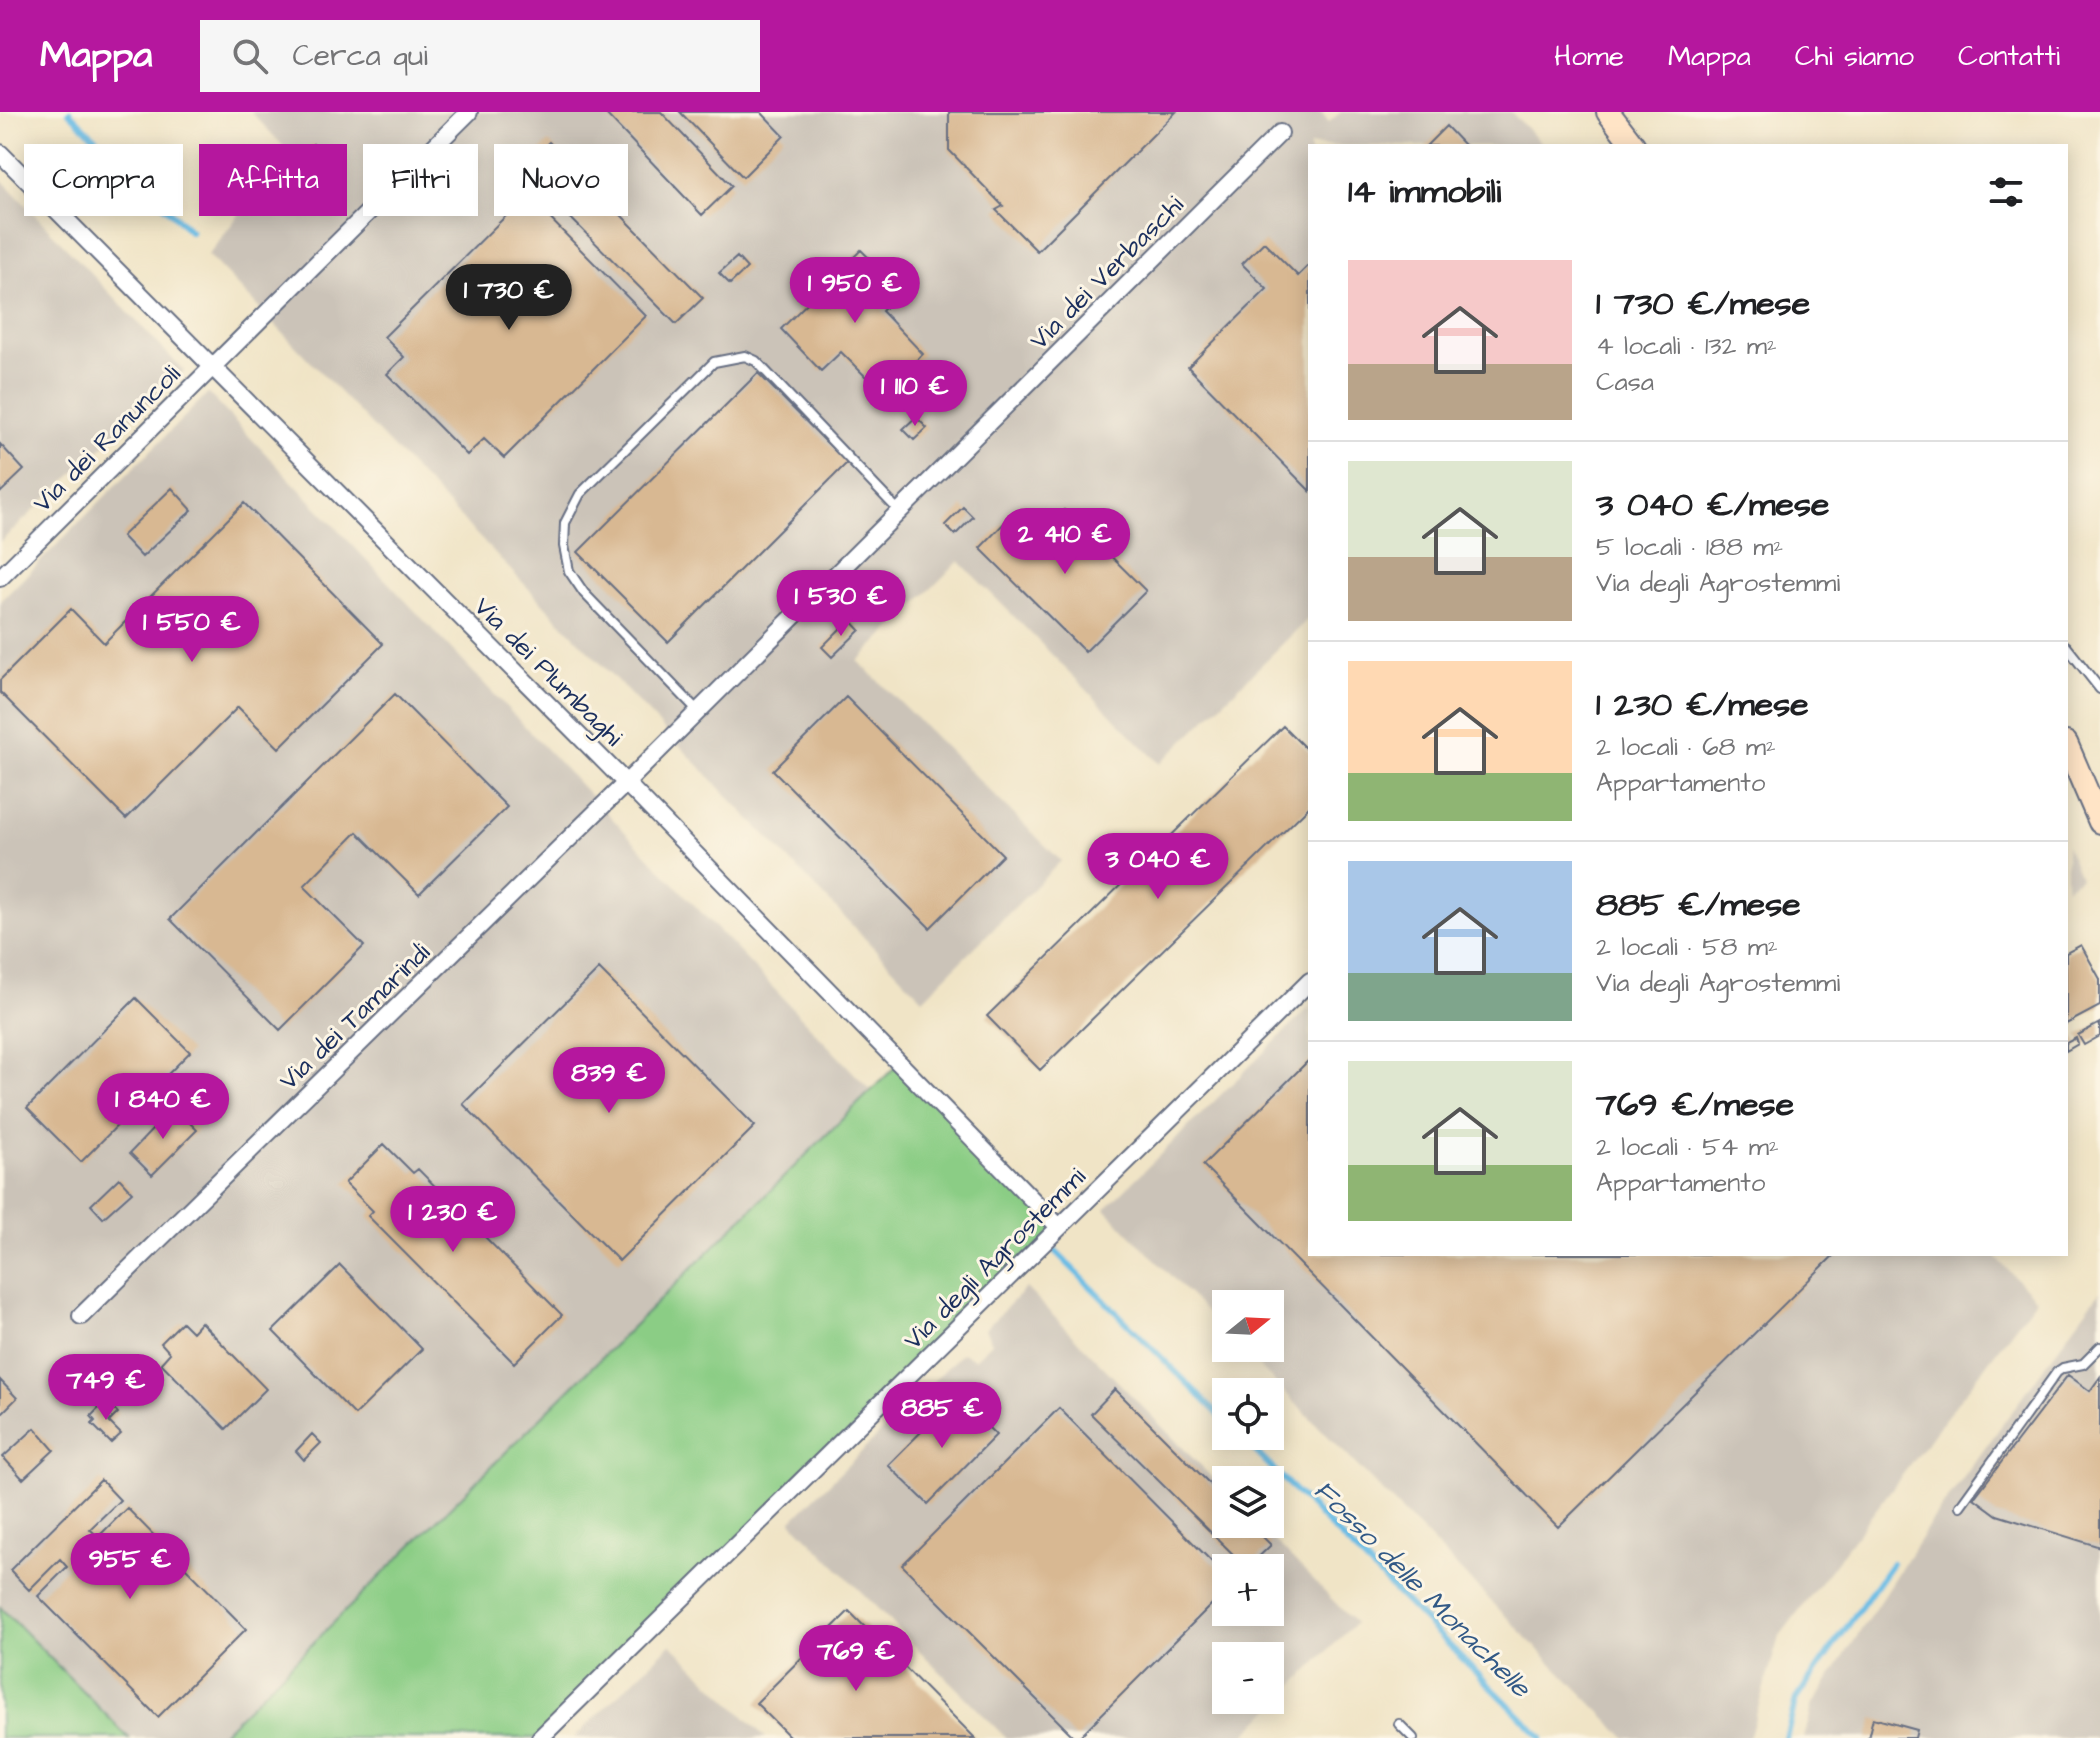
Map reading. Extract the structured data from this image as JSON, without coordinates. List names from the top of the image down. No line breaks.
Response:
{"streets":{"street":["Via dei Verbaschi","Via dei Ranuncoli","Via dei Plumbaghi","Via dei Tamarindi","Via degli Agrostemmi"]},"crossings":[["Via dei Verbaschi","Via dei Plumbaghi"],["Via dei Verbaschi","Via dei Tamarindi"],["Via dei Ranuncoli","Via dei Plumbaghi"],["Via dei Plumbaghi","Via dei Tamarindi"],["Via dei Plumbaghi","Via degli Agrostemmi"]],"water":["Fosso delle Monachelle"],"north":"right","page":{"header":"Mappa","search":"Cerca qui","nav":["Home","Mappa","Chi siamo","Contatti"],"chip":["Compra","Affitta","Filtri","Nuovo"],"heading":"14 immobili","list":[{"name":"1 730 €/mese","note":"4 locali · 132 m² · Casa"},{"name":"3 040 €/mese","note":"5 locali · 188 m² · Via degli Agrostemmi"},{"name":"1 230 €/mese","note":"2 locali · 68 m² · Appartamento"},{"name":"885 €/mese","note":"2 locali · 58 m² · Via degli Agrostemmi"},{"name":"769 €/mese","note":"2 locali · 54 m² · Appartamento"}],"price":["1 950 €","1 730 €","1 110 €","2 410 €","1 530 €","1 550 €","3 040 €","839 €","1 840 €","1 230 €","749 €","885 €","955 €","769 €"],"map_buttons":["+","−"]}}
